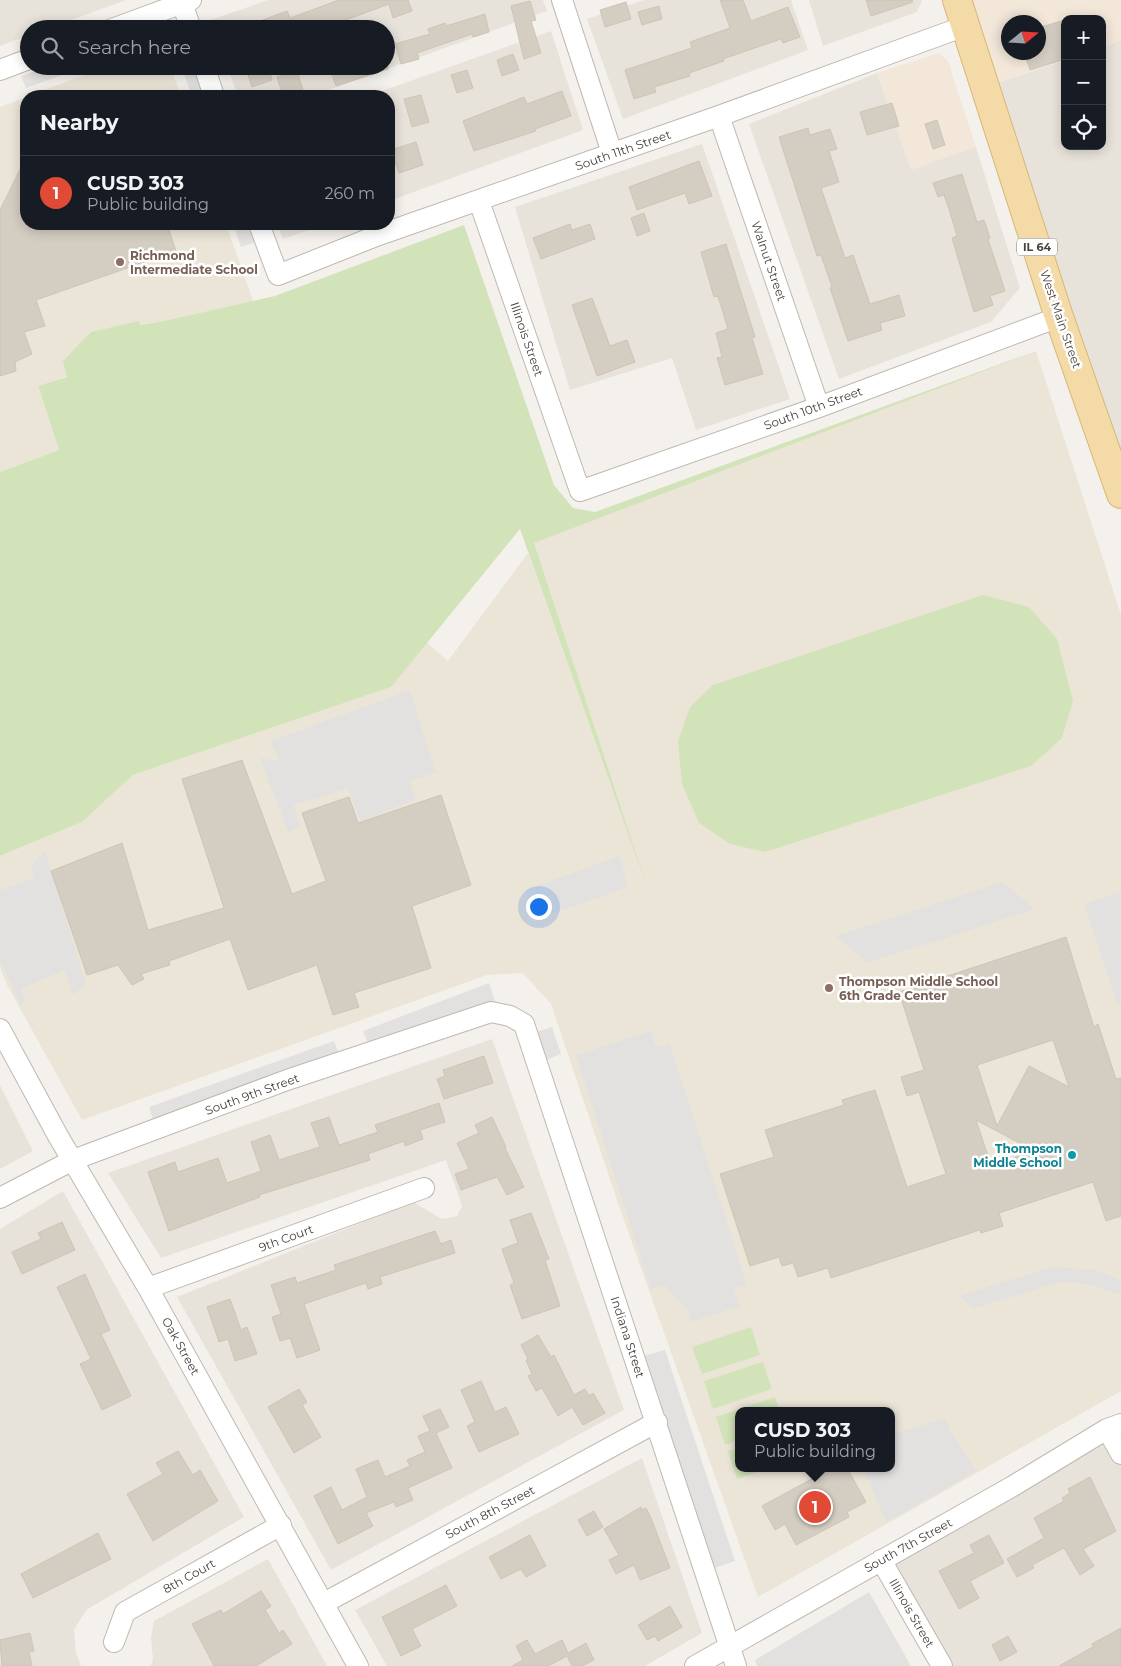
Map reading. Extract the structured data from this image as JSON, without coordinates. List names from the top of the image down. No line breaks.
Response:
{"streets":{"main road":["IL 64","West Main Street"],"street":["South 11th Street","Walnut Street","Illinois Street","South 10th Street","South 9th Street","9th Court","Indiana Street","Oak Street","South 8th Street","South 7th Street","8th Court"]},"crossings":[["South 11th Street","Walnut Street"],["South 11th Street","West Main Street"],["South 11th Street","Illinois Street"],["Walnut Street","South 10th Street"],["West Main Street","South 10th Street"],["Illinois Street","South 10th Street"],["Illinois Street","South 7th Street"],["South 9th Street","Indiana Street"],["South 9th Street","Oak Street"],["9th Court","Oak Street"],["Indiana Street","South 8th Street"],["Indiana Street","South 7th Street"],["Oak Street","South 8th Street"],["Oak Street","8th Court"]],"places":["Richmond Intermediate School","Thompson Middle School 6th Grade Center","Thompson Middle School"],"north":"right","page":{"map_buttons":["+","−"],"search":"Search here","heading":"Nearby","list":[{"mark":"1","name":"CUSD 303","note":"Public building","value":"260 m"}],"popup":["CUSD 303","Public building"],"pins":"1"}}
